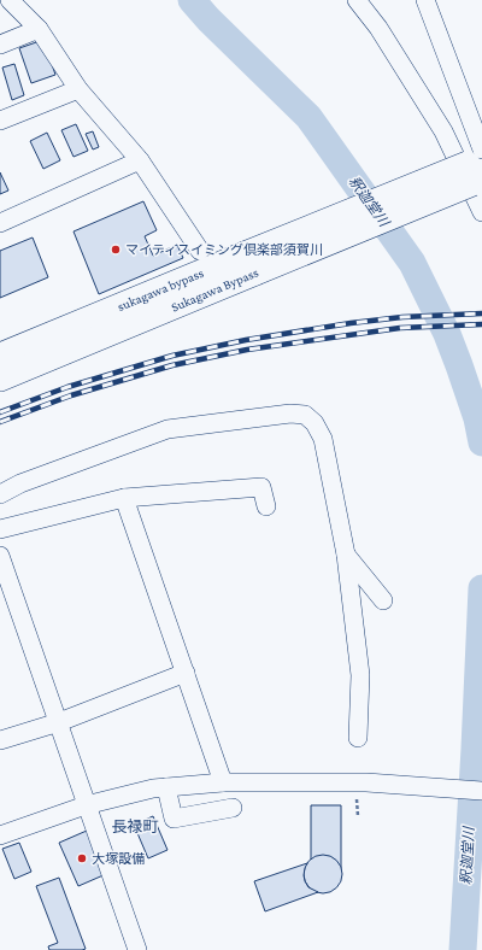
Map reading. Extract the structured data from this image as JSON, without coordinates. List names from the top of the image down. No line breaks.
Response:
{"streets":{"highway":["sukagawa bypass","Sukagawa Bypass"]},"crossings":[["sukagawa bypass","Sukagawa Bypass"]],"districts":["長禄町"],"water":["釈迦堂川"],"places":["マイティスイミング倶楽部須賀川","大塚設備"]}
